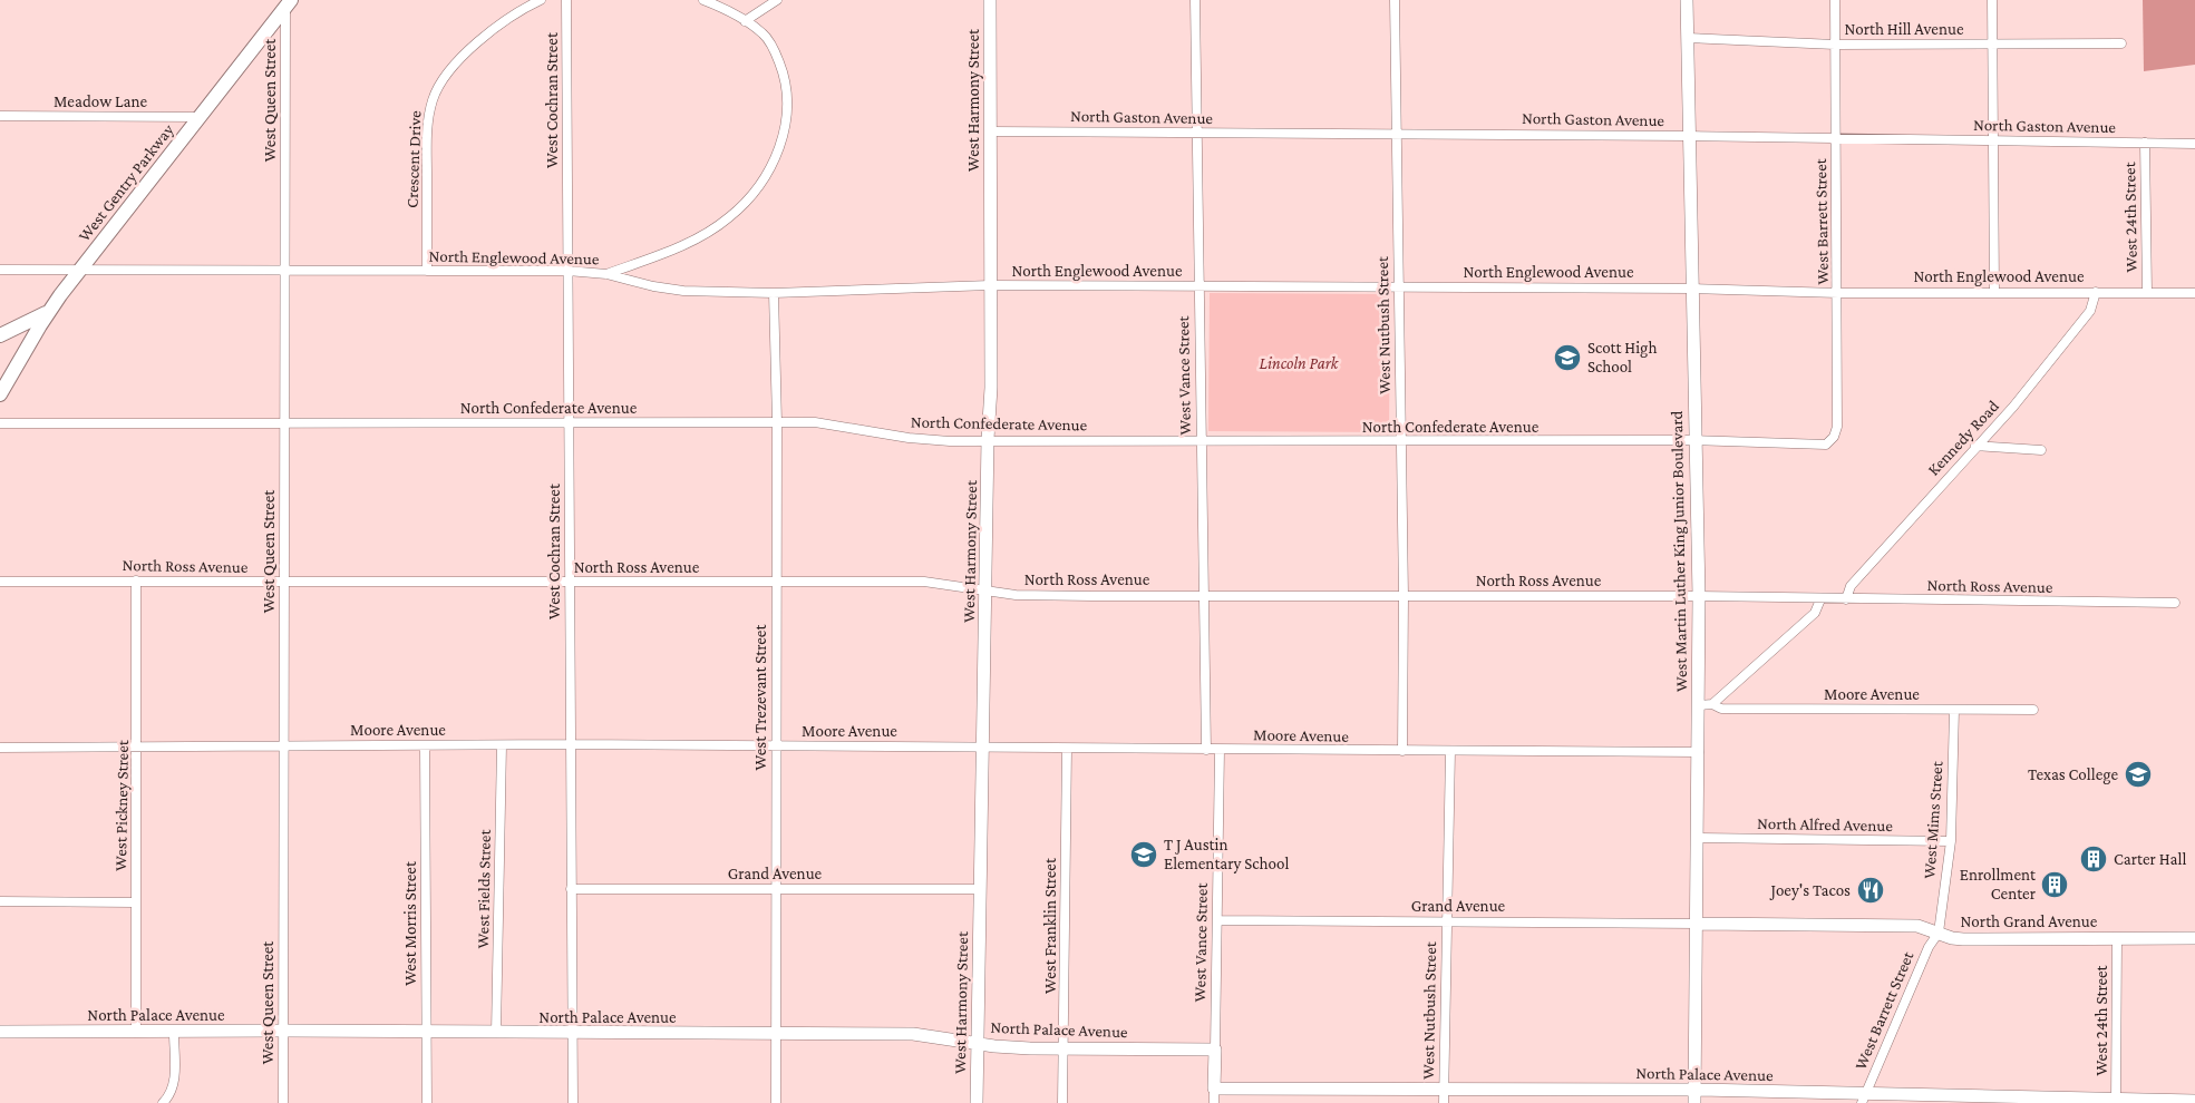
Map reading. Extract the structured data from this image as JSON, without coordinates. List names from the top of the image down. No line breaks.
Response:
{"streets":{"main road":["West Gentry Parkway"],"street":["North Hill Avenue","West Queen Street","West Cochran Street","West Harmony Street","Meadow Lane","North Gaston Avenue","Crescent Drive","West 24th Street","West Barrett Street","North Englewood Avenue","West Nutbush Street","West Vance Street","North Confederate Avenue","Kennedy Road","West Martin Luther King Junior Boulevard","North Ross Avenue","Moore Avenue","West Trezevant Street","West Pickney Street","West Mims Street","North Alfred Avenue","Grand Avenue","West Fields Street","North Grand Avenue","West Morris Street","West Franklin Street","North Palace Avenue"]},"crossings":[["North Hill Avenue","West Barrett Street"],["North Hill Avenue","West Martin Luther King Junior Boulevard"],["West Queen Street","West Gentry Parkway"],["West Queen Street","North Englewood Avenue"],["West Queen Street","North Confederate Avenue"],["West Queen Street","North Ross Avenue"],["West Queen Street","Moore Avenue"],["West Queen Street","North Palace Avenue"],["West Cochran Street","North Englewood Avenue"],["West Cochran Street","North Confederate Avenue"],["West Cochran Street","North Ross Avenue"],["West Cochran Street","Moore Avenue"],["West Cochran Street","Grand Avenue"],["West Cochran Street","North Palace Avenue"],["West Harmony Street","North Gaston Avenue"],["West Harmony Street","North Englewood Avenue"],["West Harmony Street","North Confederate Avenue"],["West Harmony Street","North Ross Avenue"],["West Harmony Street","Moore Avenue"],["West Harmony Street","Grand Avenue"],["West Harmony Street","North Palace Avenue"],["Meadow Lane","West Gentry Parkway"],["North Gaston Avenue","West 24th Street"],["North Gaston Avenue","West Barrett Street"],["North Gaston Avenue","West Nutbush Street"],["North Gaston Avenue","West Vance Street"],["North Gaston Avenue","West Martin Luther King Junior Boulevard"],["Crescent Drive","North Englewood Avenue"],["West Gentry Parkway","North Englewood Avenue"],["West 24th Street","North Englewood Avenue"],["West 24th Street","North Grand Avenue"],["West 24th Street","North Palace Avenue"],["West Barrett Street","North Englewood Avenue"],["West Barrett Street","North Confederate Avenue"],["West Barrett Street","West Mims Street"],["West Barrett Street","North Grand Avenue"],["West Barrett Street","North Palace Avenue"],["North Englewood Avenue","West Nutbush Street"],["North Englewood Avenue","West Vance Street"],["North Englewood Avenue","Kennedy Road"],["North Englewood Avenue","West Martin Luther King Junior Boulevard"],["North Englewood Avenue","West Trezevant Street"],["West Nutbush Street","North Confederate Avenue"],["West Nutbush Street","North Ross Avenue"],["West Nutbush Street","Moore Avenue"],["West Nutbush Street","Grand Avenue"],["West Nutbush Street","North Palace Avenue"],["West Vance Street","North Confederate Avenue"],["West Vance Street","North Ross Avenue"],["West Vance Street","Moore Avenue"],["West Vance Street","Grand Avenue"],["West Vance Street","North Palace Avenue"],["North Confederate Avenue","West Martin Luther King Junior Boulevard"],["North Confederate Avenue","West Trezevant Street"],["Kennedy Road","North Ross Avenue"],["West Martin Luther King Junior Boulevard","North Ross Avenue"],["West Martin Luther King Junior Boulevard","Moore Avenue"],["West Martin Luther King Junior Boulevard","North Alfred Avenue"],["West Martin Luther King Junior Boulevard","Grand Avenue"],["West Martin Luther King Junior Boulevard","North Grand Avenue"],["West Martin Luther King Junior Boulevard","North Palace Avenue"],["North Ross Avenue","West Trezevant Street"],["North Ross Avenue","West Pickney Street"],["Moore Avenue","West Trezevant Street"],["Moore Avenue","West Pickney Street"],["Moore Avenue","West Mims Street"],["Moore Avenue","West Fields Street"],["Moore Avenue","West Morris Street"],["Moore Avenue","West Franklin Street"],["West Trezevant Street","Grand Avenue"],["West Trezevant Street","North Palace Avenue"],["West Pickney Street","North Palace Avenue"],["West Mims Street","North Alfred Avenue"],["West Mims Street","North Grand Avenue"],["Grand Avenue","North Grand Avenue"],["West Fields Street","North Palace Avenue"],["West Morris Street","North Palace Avenue"],["West Franklin Street","North Palace Avenue"]],"parks":["Lincoln Park"],"places":{"school or university":["Scott High School","Texas College","T J Austin Elementary School"],"building":["Carter Hall","Enrollment Center"],"restaurant":["Joey's Tacos"]}}
